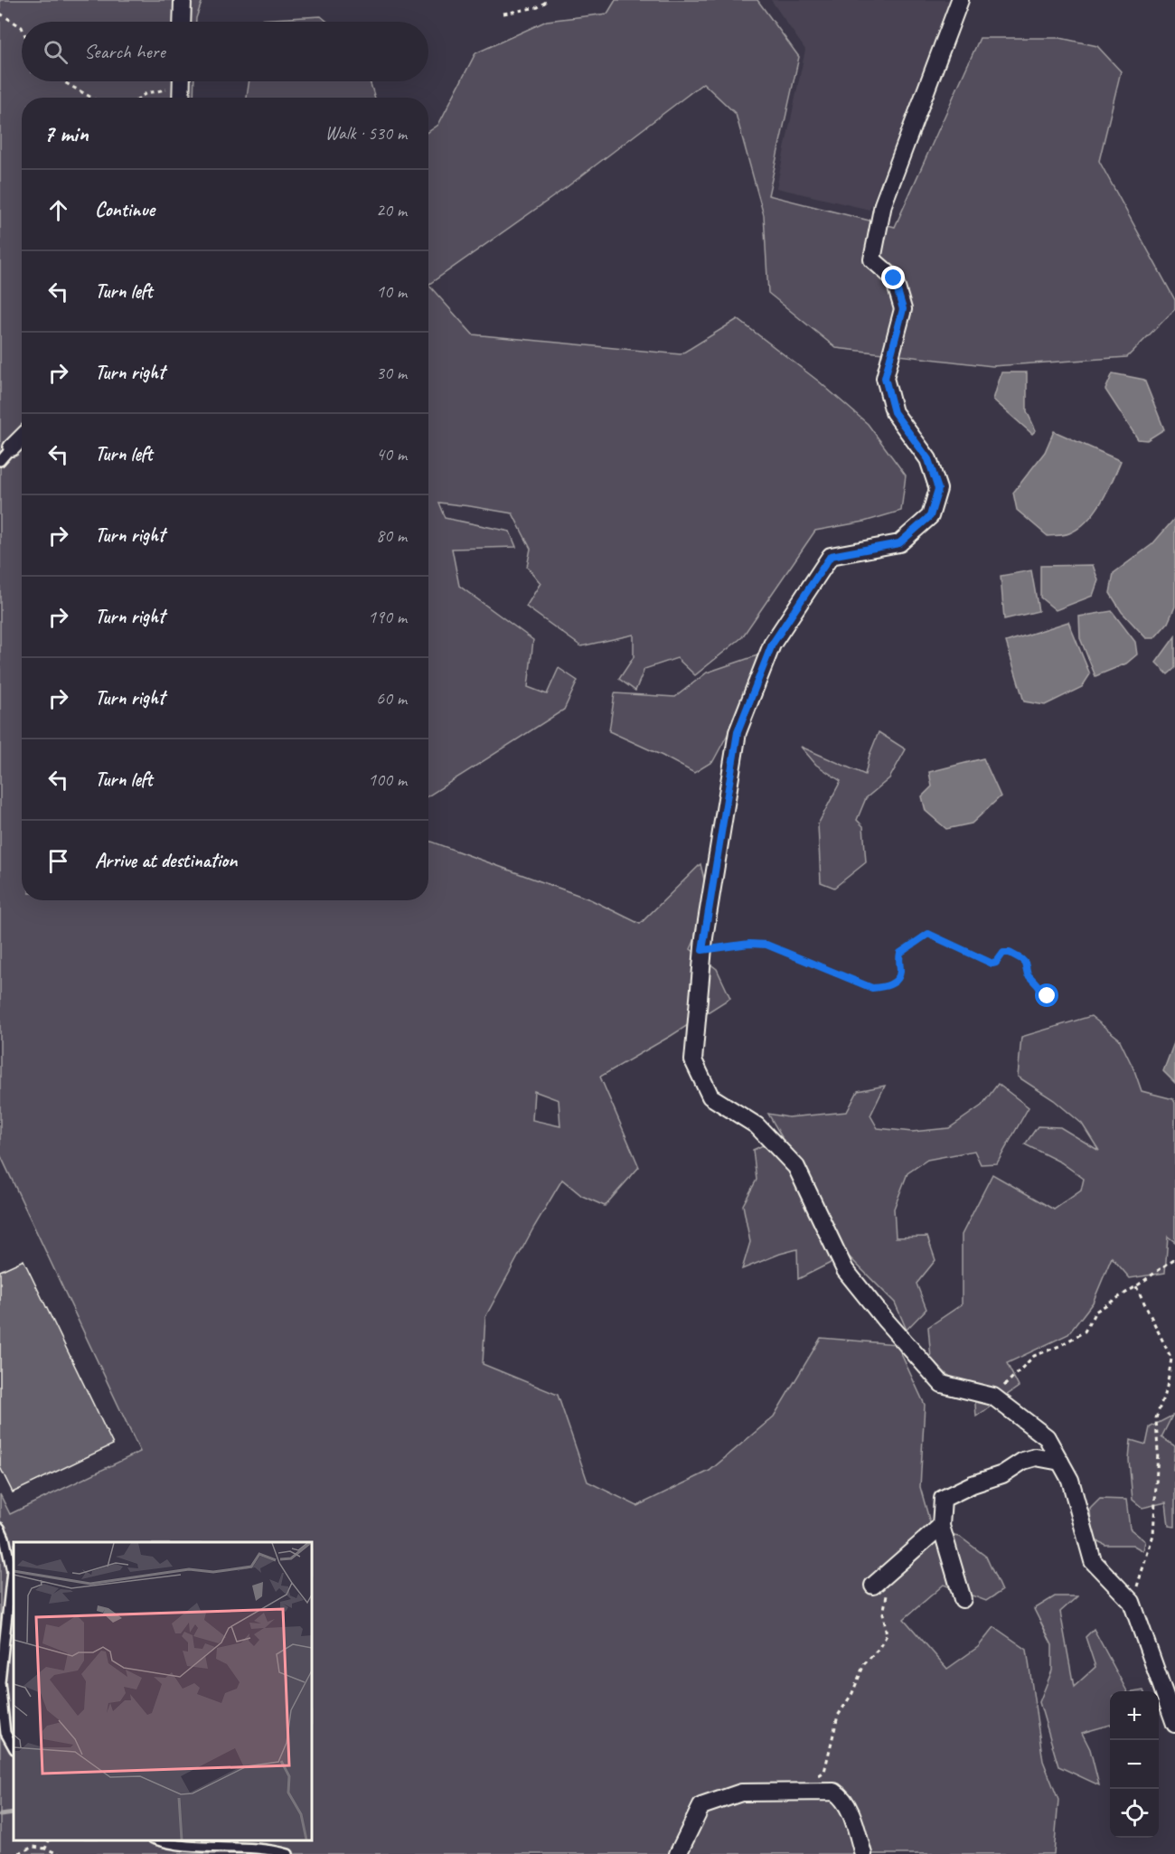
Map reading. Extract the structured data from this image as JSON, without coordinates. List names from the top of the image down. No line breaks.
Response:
{"page":{"search":"Search here","heading":["7 min","Walk · 530 m"],"list":[["Continue","20 m"],["Turn left","10 m"],["Turn right","30 m"],["Turn left","40 m"],["Turn right","80 m"],["Turn right","190 m"],["Turn right","60 m"],["Turn left","100 m"],"Arrive at destination"],"map_buttons":["+","−"]}}
